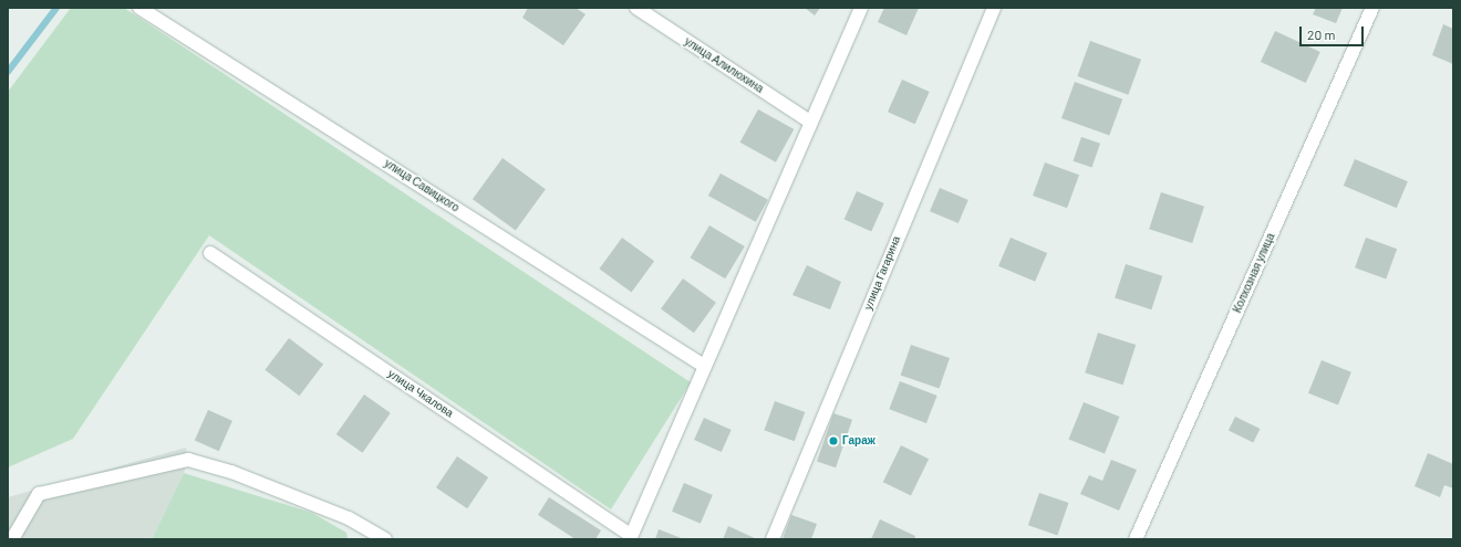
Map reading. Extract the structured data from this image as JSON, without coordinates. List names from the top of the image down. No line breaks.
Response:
{"streets":{"street":["улица Алилюхина","улица Савицкого","улица Гагарина","Колхозная улица","улица Чкалова"]},"places":["Гараж"],"scale_bar":"20 m"}
